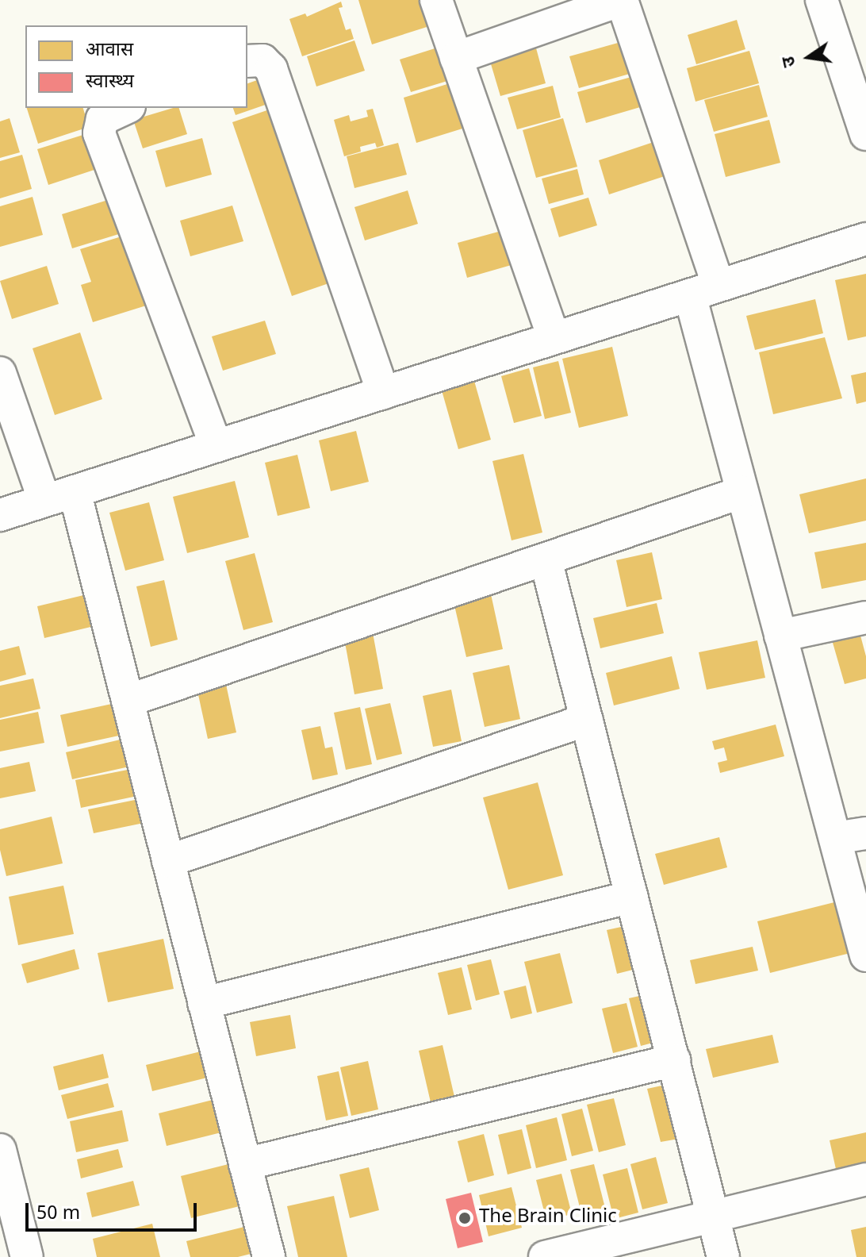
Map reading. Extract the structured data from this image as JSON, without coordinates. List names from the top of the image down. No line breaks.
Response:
{"places":["The Brain Clinic"],"legend":["आवास","स्वास्थ्य"],"scale_bar":"50 m","north":"left"}
